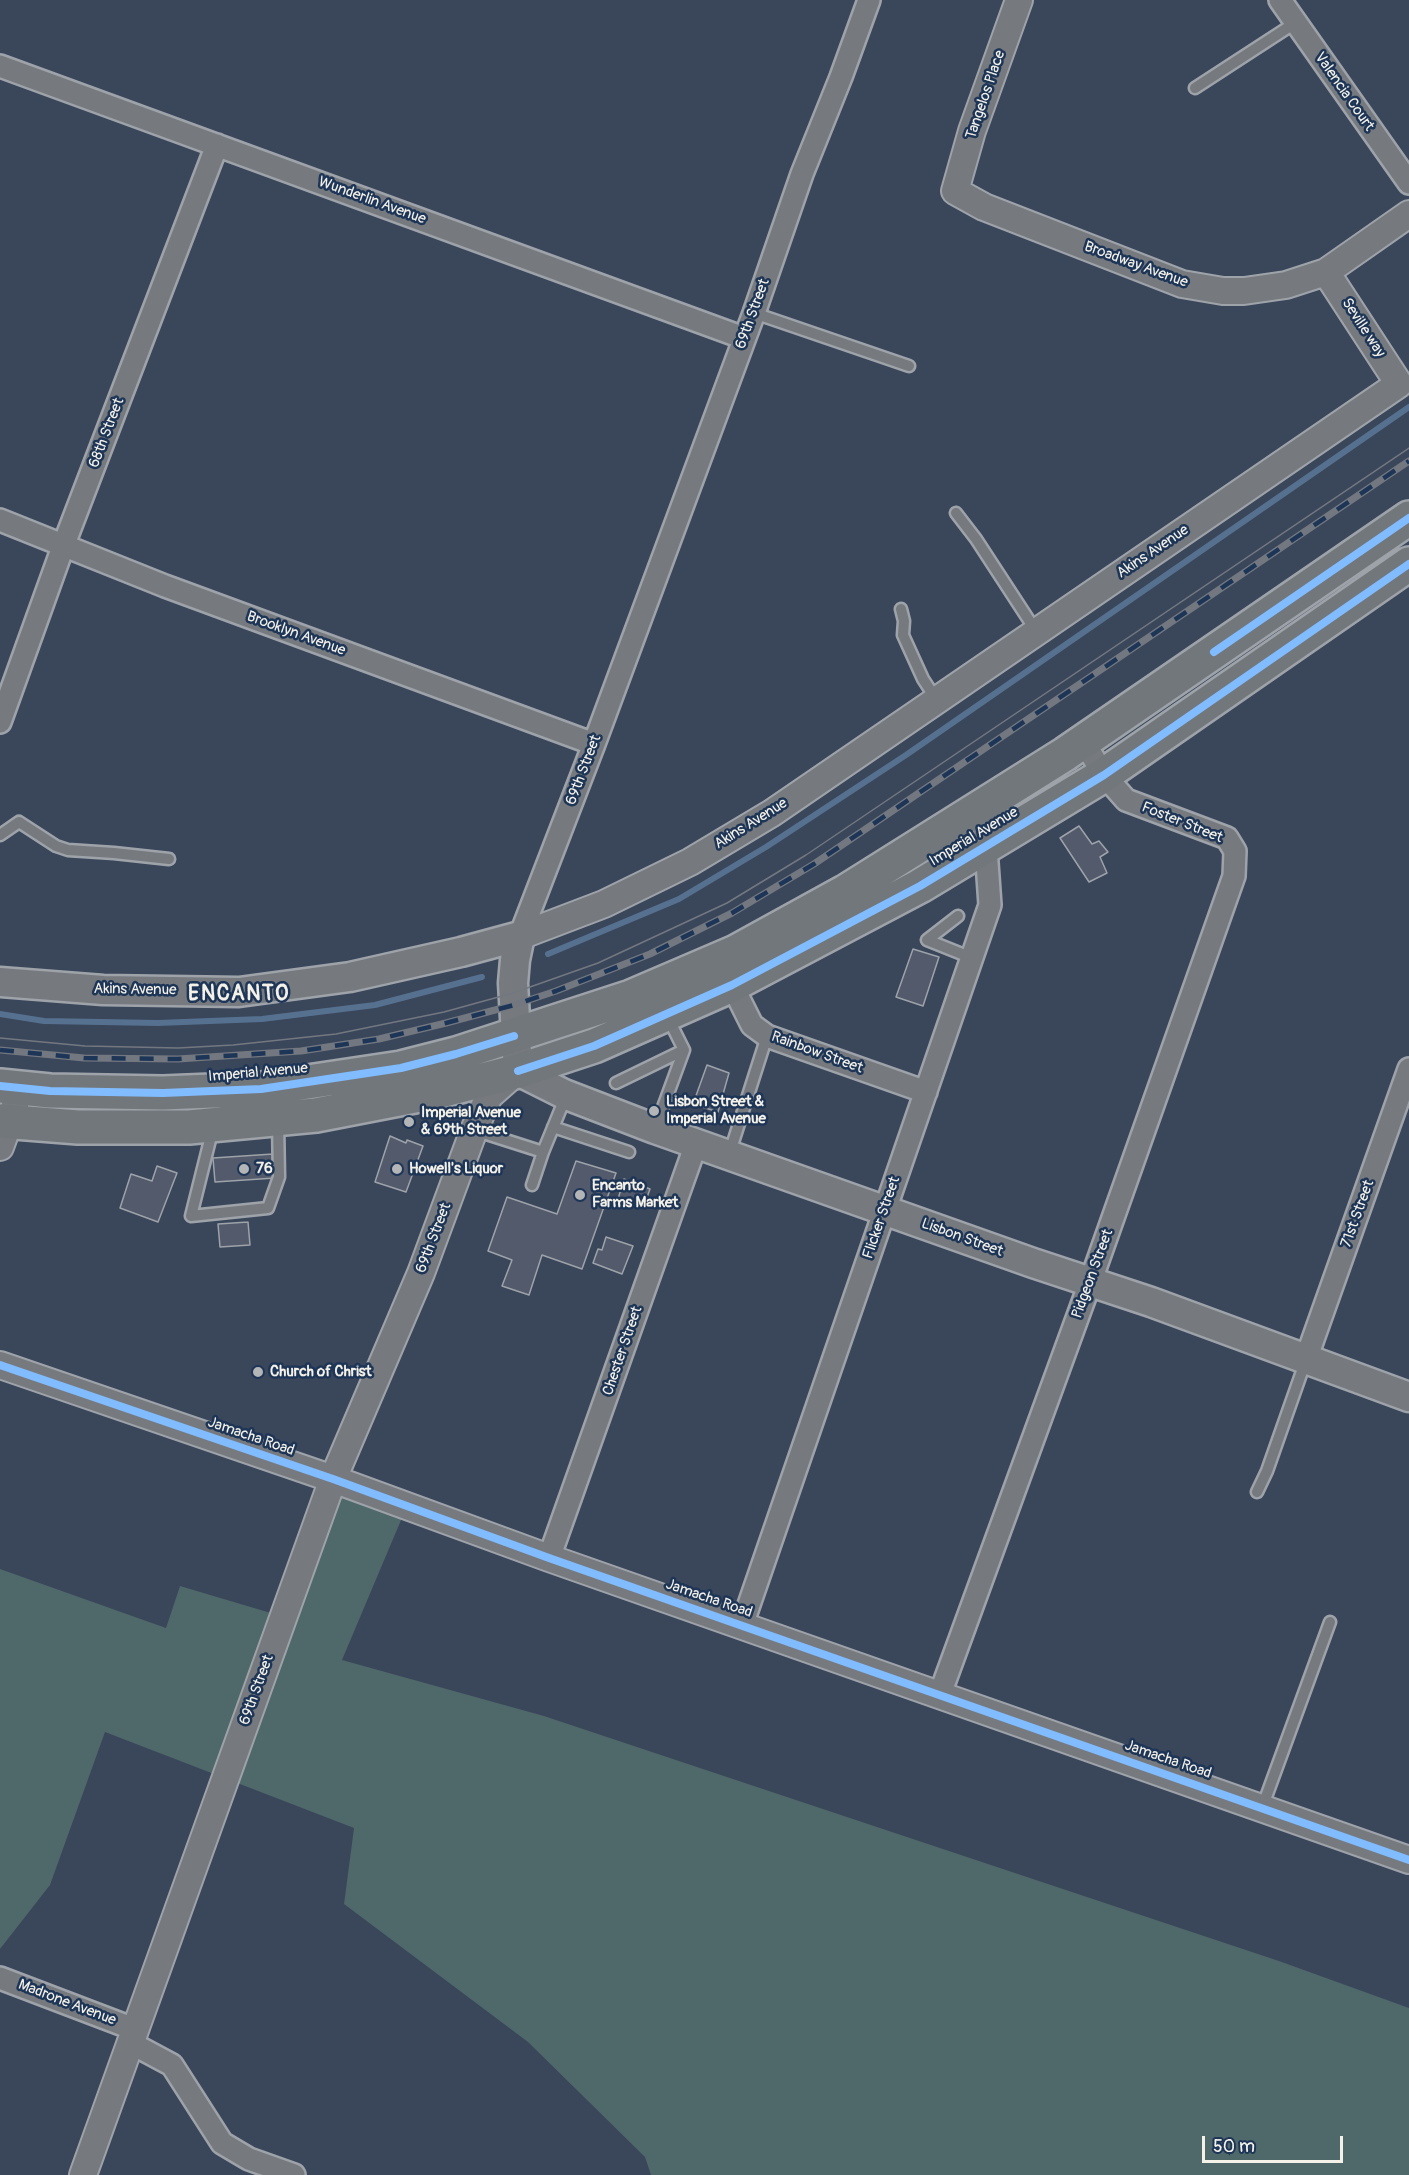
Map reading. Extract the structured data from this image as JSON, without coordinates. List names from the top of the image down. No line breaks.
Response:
{"streets":{"main road":["69th Street","Akins Avenue","Imperial Avenue","Lisbon Street"],"street":["Valencia Court","Tangelos Place","Wunderlin Avenue","Broadway Avenue","Seville way","68th Street","Brooklyn Avenue","Foster Street","Rainbow Street","71st Street","Flicker Street","Pidgeon Street","Chester Street","Jamacha Road","Madrone Avenue"]},"crossings":[["Tangelos Place","Broadway Avenue"],["Wunderlin Avenue","69th Street"],["Wunderlin Avenue","68th Street"],["Broadway Avenue","Seville way"],["69th Street","Akins Avenue"],["69th Street","Brooklyn Avenue"],["69th Street","Imperial Avenue"],["69th Street","Lisbon Street"],["69th Street","Jamacha Road"],["69th Street","Madrone Avenue"],["Seville way","Akins Avenue"],["68th Street","Brooklyn Avenue"],["Foster Street","Imperial Avenue"],["Foster Street","Pidgeon Street"],["Imperial Avenue","Rainbow Street"],["Imperial Avenue","Flicker Street"],["Imperial Avenue","Lisbon Street"],["Rainbow Street","Flicker Street"],["71st Street","Lisbon Street"],["Flicker Street","Lisbon Street"],["Flicker Street","Jamacha Road"],["Lisbon Street","Pidgeon Street"],["Lisbon Street","Chester Street"],["Pidgeon Street","Jamacha Road"],["Chester Street","Jamacha Road"]],"districts":["ENCANTO"],"places":["Lisbon Street & Imperial Avenue","Imperial Avenue & 69th Street","76","Howell's Liquor","Encanto Farms Market","Church of Christ"],"scale_bar":"50 m"}
